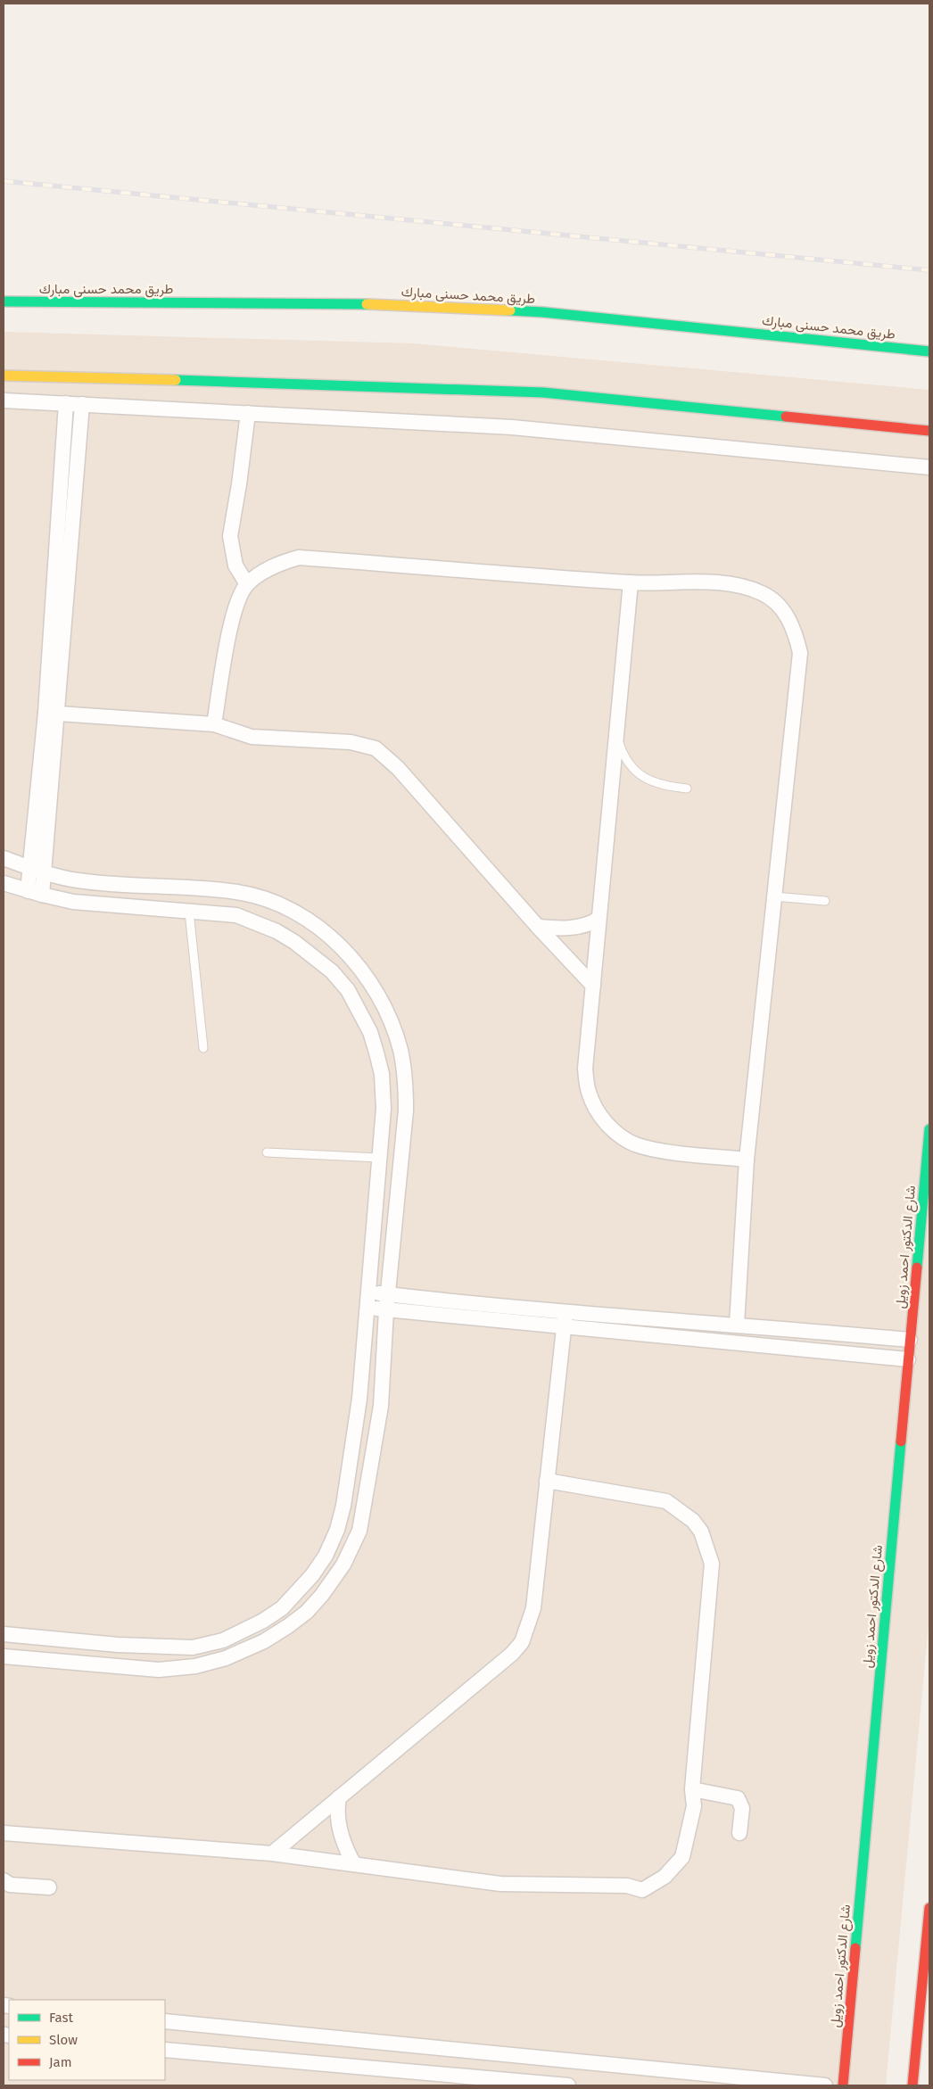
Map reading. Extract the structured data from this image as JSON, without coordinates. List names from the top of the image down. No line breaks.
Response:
{"streets":{"main road":["طريق محمد حسنى مبارك","شارع الدكتور احمد زويل"]},"legend":["Fast","Slow","Jam"]}
